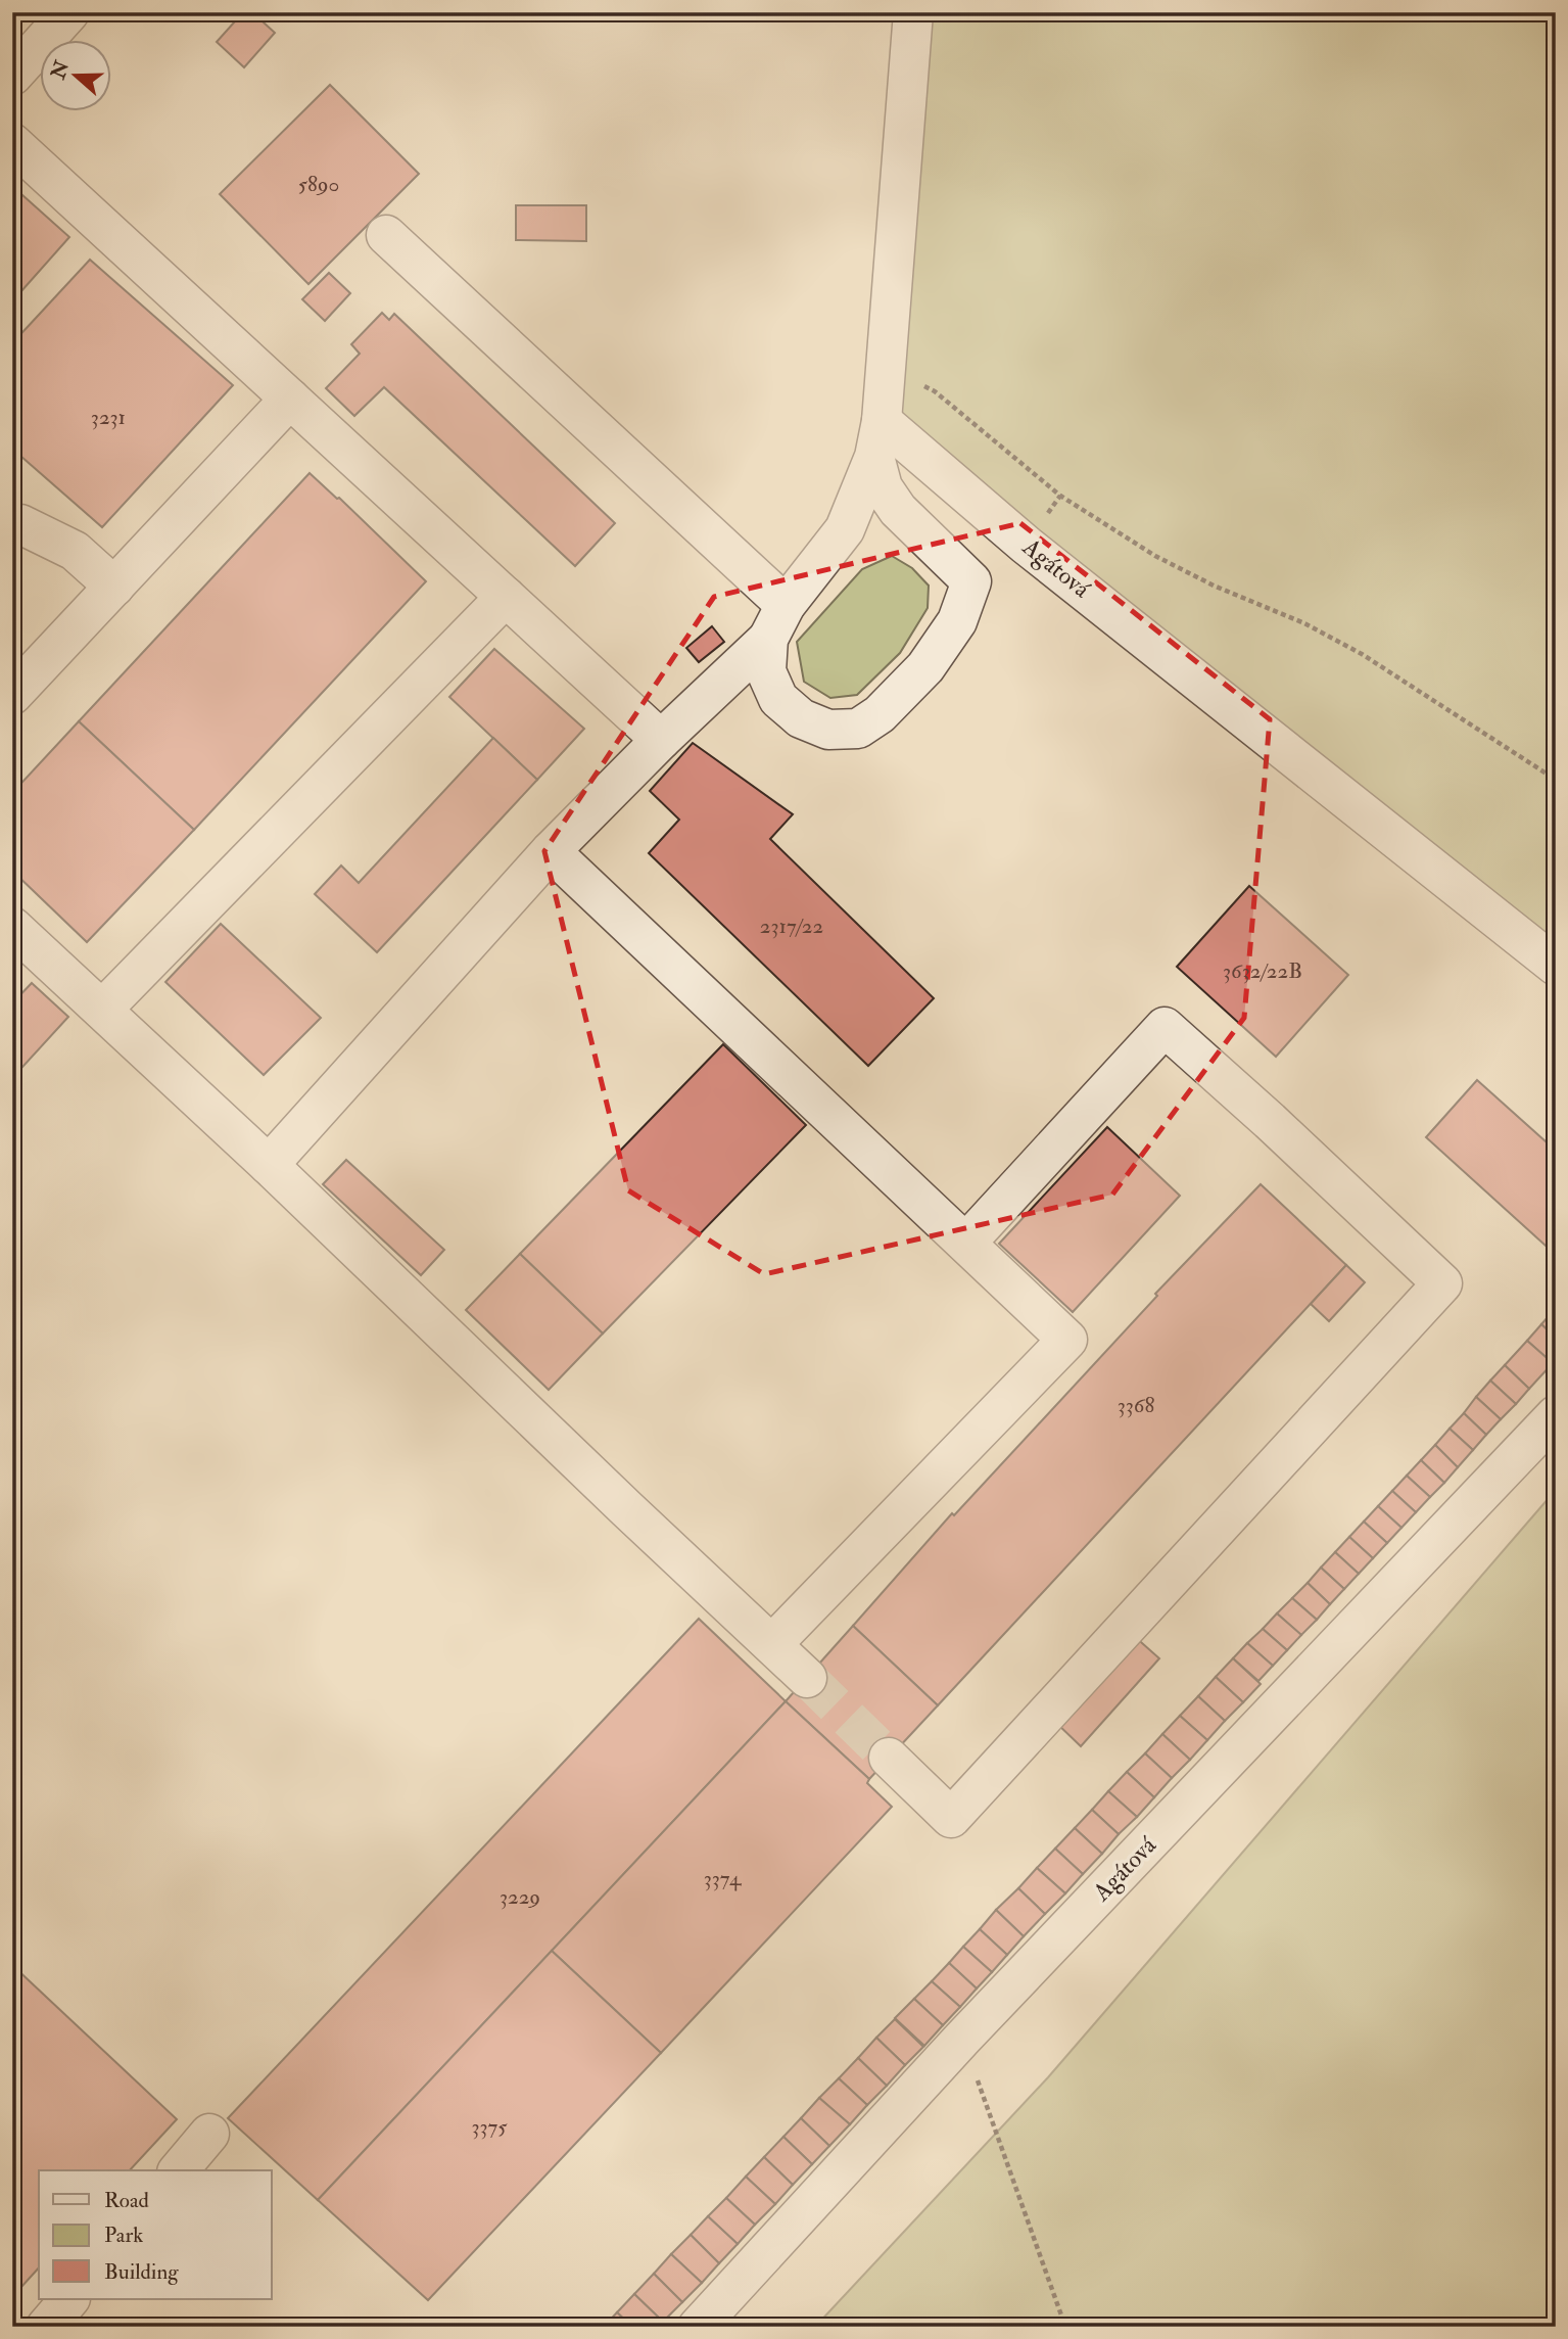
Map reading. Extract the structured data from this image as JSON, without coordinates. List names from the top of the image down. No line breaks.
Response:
{"streets":{"street":["Agátová"]},"house_numbers":["5890","3231","2317/22","3632/22B","3368","3374","3229","3375"],"legend":["Road","Park","Building"],"north":"left"}
